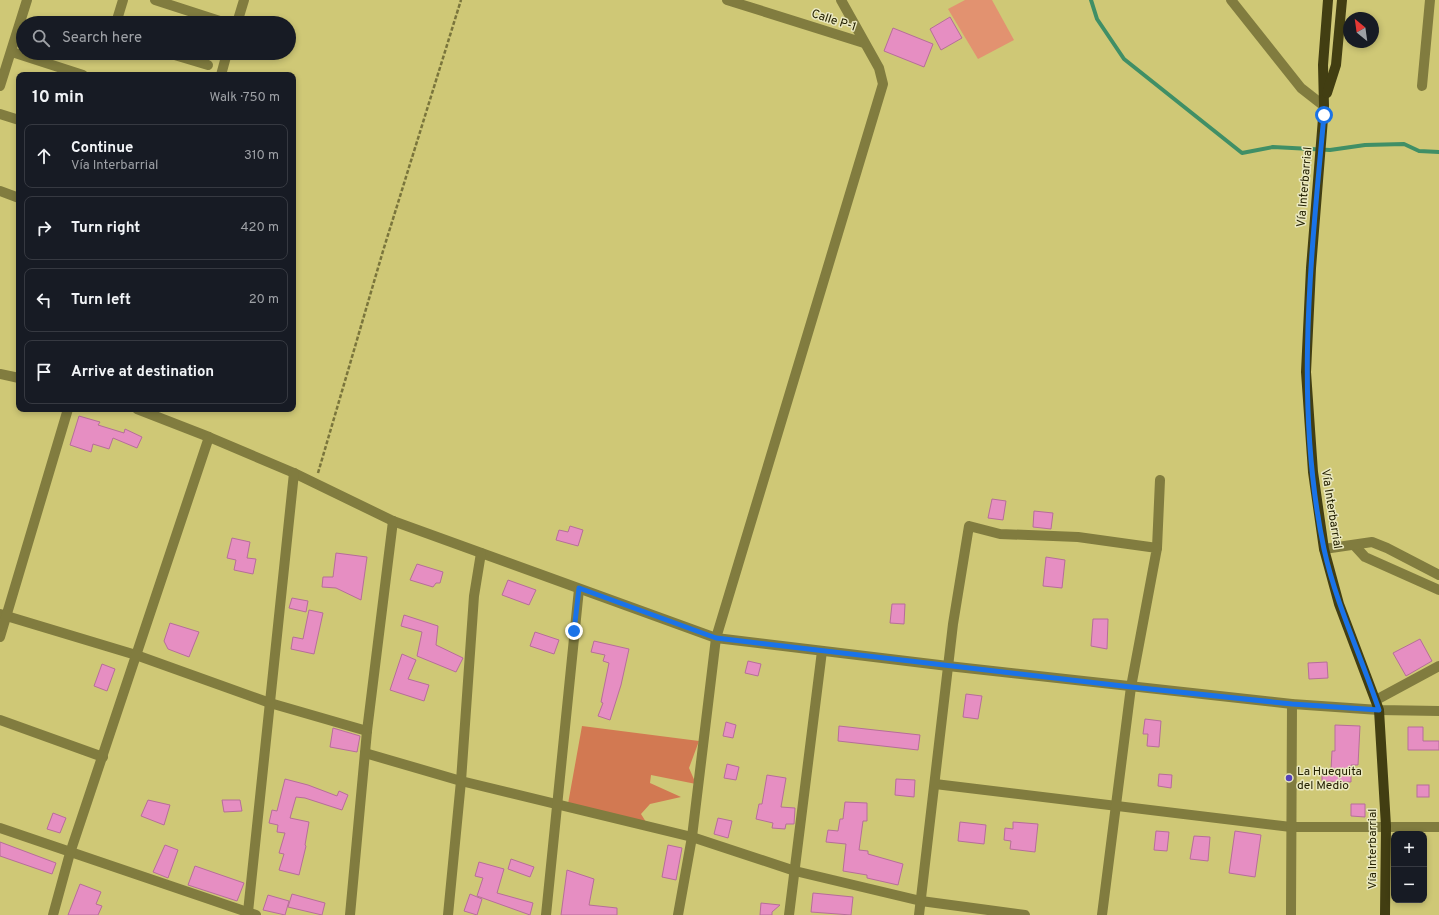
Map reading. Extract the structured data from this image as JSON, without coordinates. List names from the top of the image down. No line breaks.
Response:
{"streets":{"main road":["Vía Interbarrial"],"street":["Calle P-1"]},"places":["La Huequita del Medio"],"north":"top left","page":{"search":"Search here","heading":["10 min","Walk · 750 m"],"list":[["Continue","Vía Interbarrial","310 m"],["Turn right","420 m"],["Turn left","20 m"],"Arrive at destination"],"map_buttons":["+","−"]}}
